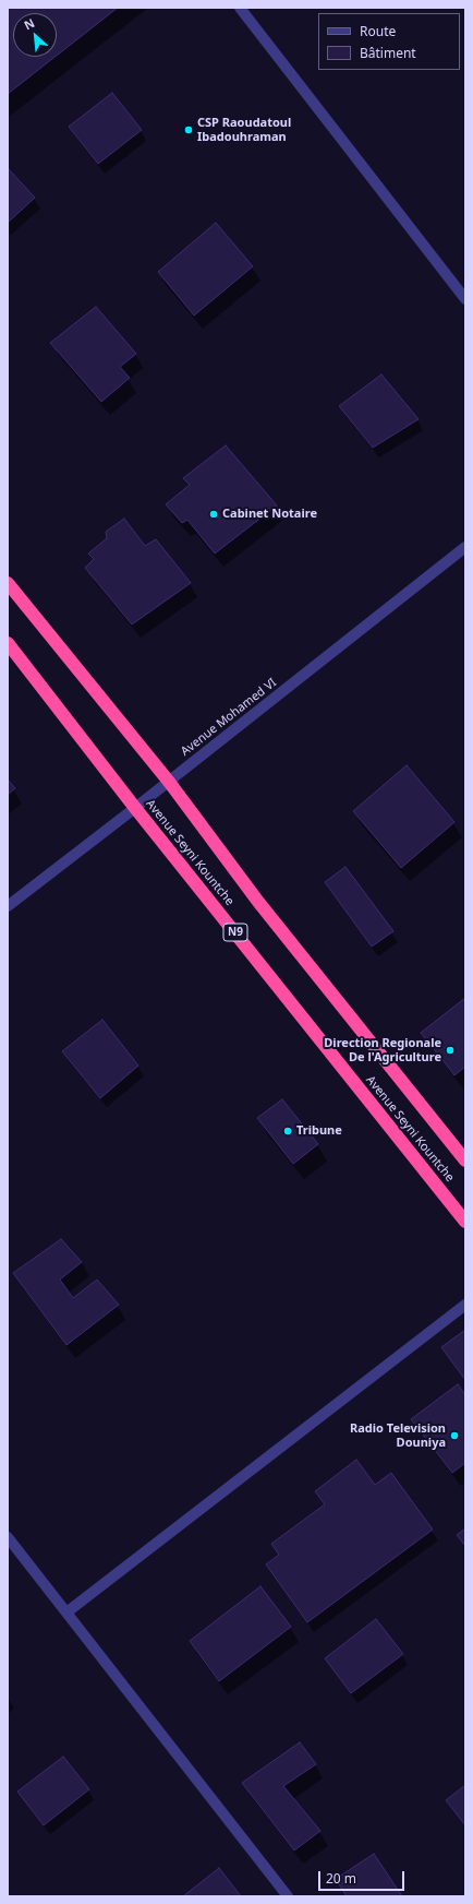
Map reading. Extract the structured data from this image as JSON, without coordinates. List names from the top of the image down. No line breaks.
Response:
{"streets":{"highway":["Avenue Seyni Kountche","N9"],"street":["Avenue Mohamed VI"]},"crossings":[["Avenue Mohamed VI","Avenue Seyni Kountche"]],"places":["CSP Raoudatoul Ibadouhraman","Cabinet Notaire","Direction Regionale De l'Agriculture","Tribune","Radio Television Douniya"],"legend":["Route","Bâtiment"],"scale_bar":"20 m","north":"top left"}
